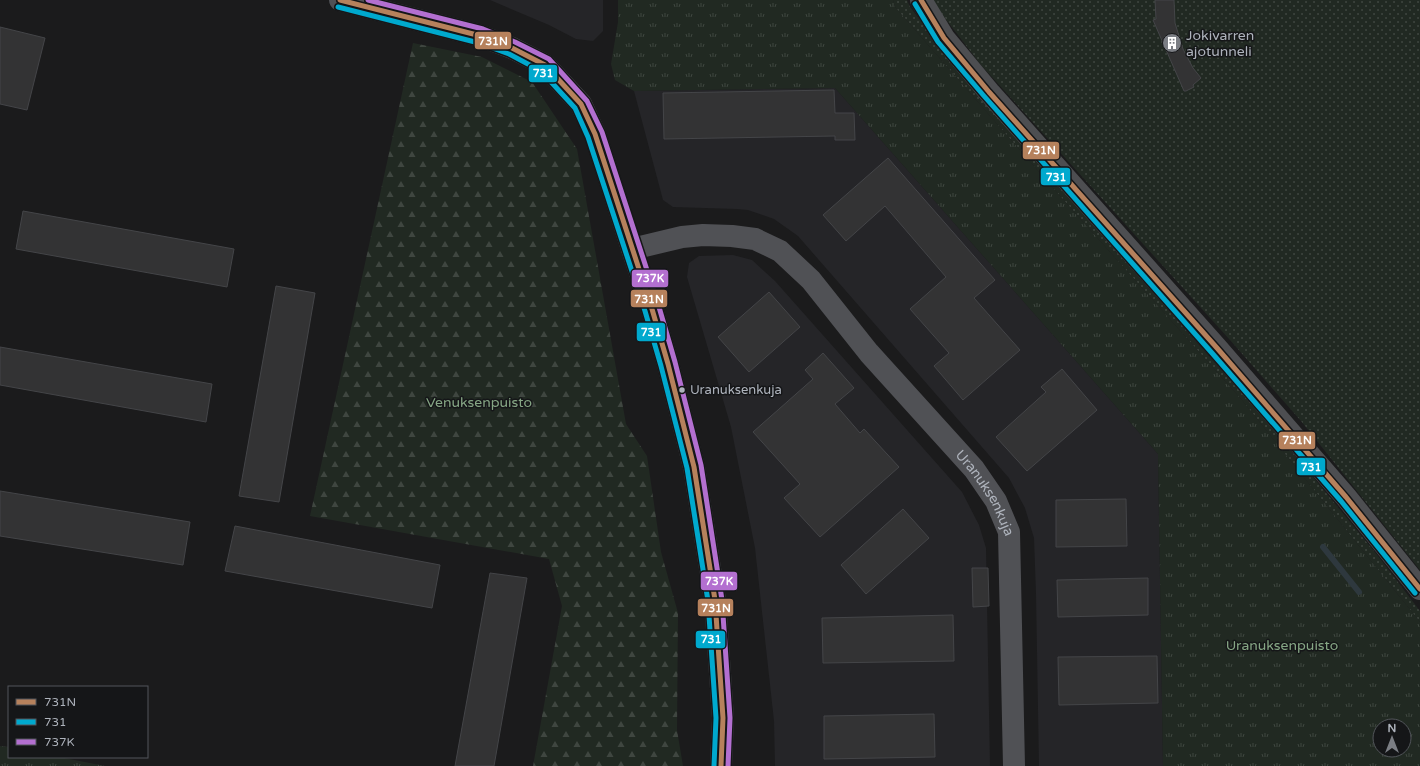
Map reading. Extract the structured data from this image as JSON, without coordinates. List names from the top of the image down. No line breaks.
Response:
{"streets":{"street":["Uranuksenkuja"]},"parks":["Venuksenpuisto","Uranuksenpuisto"],"places":{"building":["Jokivarren ajotunneli"],"other":["Uranuksenkuja"]},"lines":["transit line 731N","transit line 737K","transit line 731"],"legend":["731N","731","737K"],"north":"top"}
